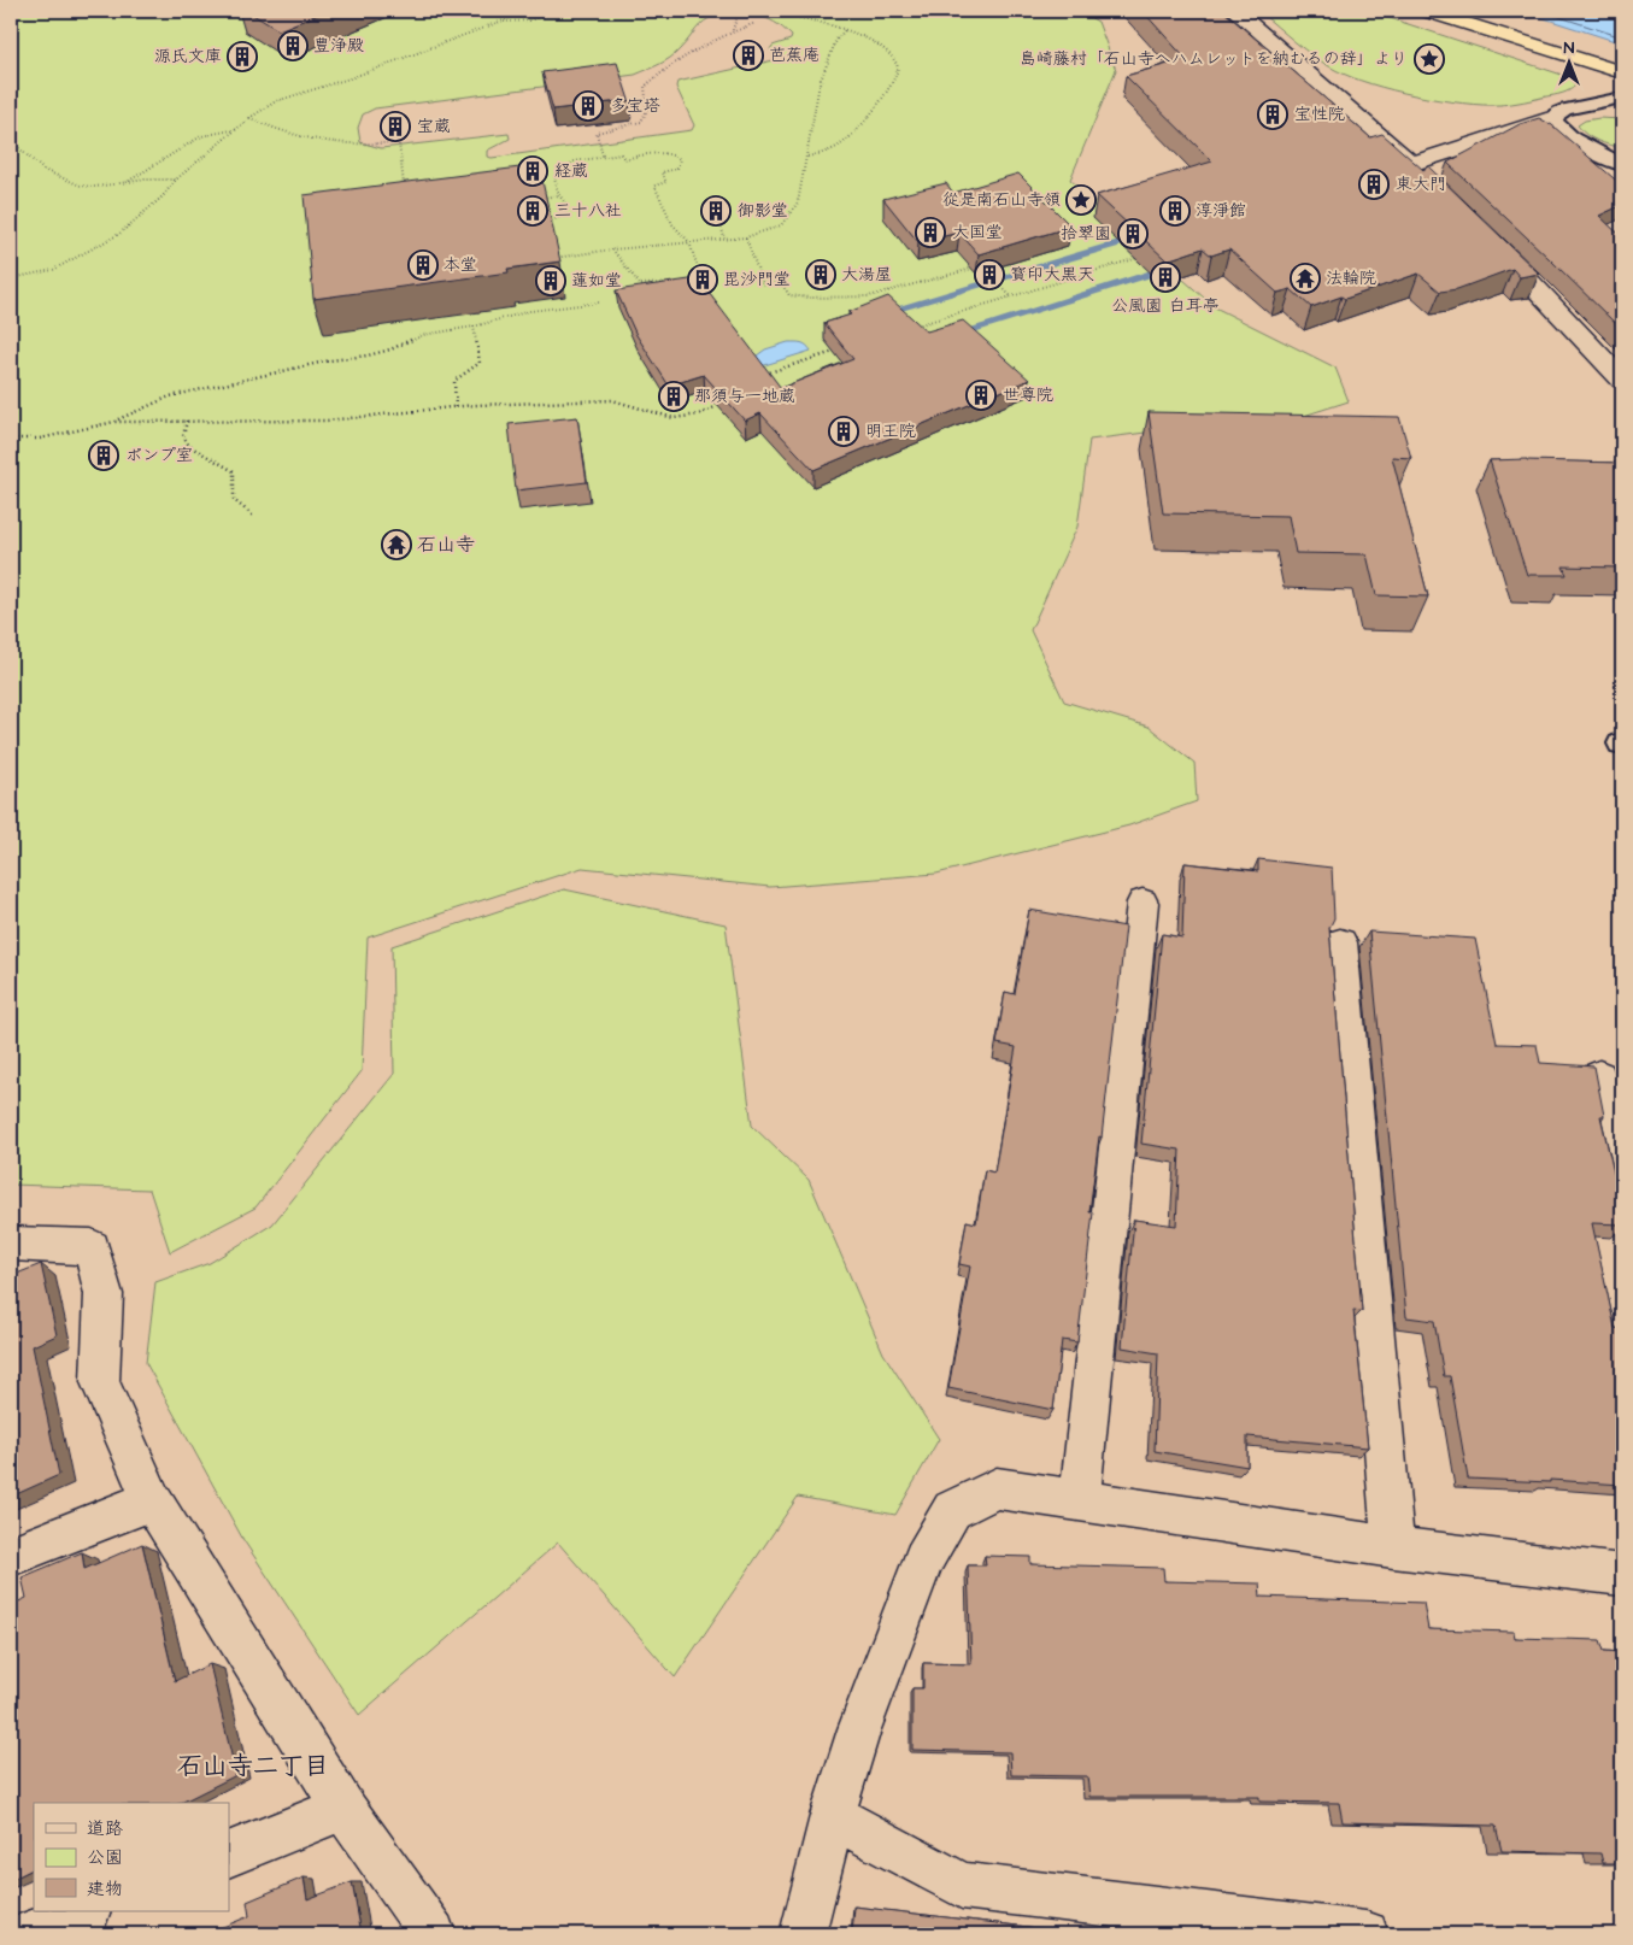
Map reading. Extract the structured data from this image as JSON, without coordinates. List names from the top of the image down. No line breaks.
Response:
{"districts":["石山寺二丁目"],"places":{"building":["豊浄殿","芭蕉庵","源氏文庫","多宝塔","宝性院","宝蔵","経蔵","東大門","三十八社","御影堂","淳淨館","大国堂","拾翠園","本堂","大湯屋","寳印大黒天","公風園 白耳亭","毘沙門堂","蓮如堂","世尊院","那須与一地蔵","明王院","ポンプ室"],"place":["島崎藤村「石山寺へハムレットを納むるの辞」より","從是南石山寺領"],"temple":["法輪院","石山寺"]},"legend":["道路","公園","建物"],"north":"top"}
